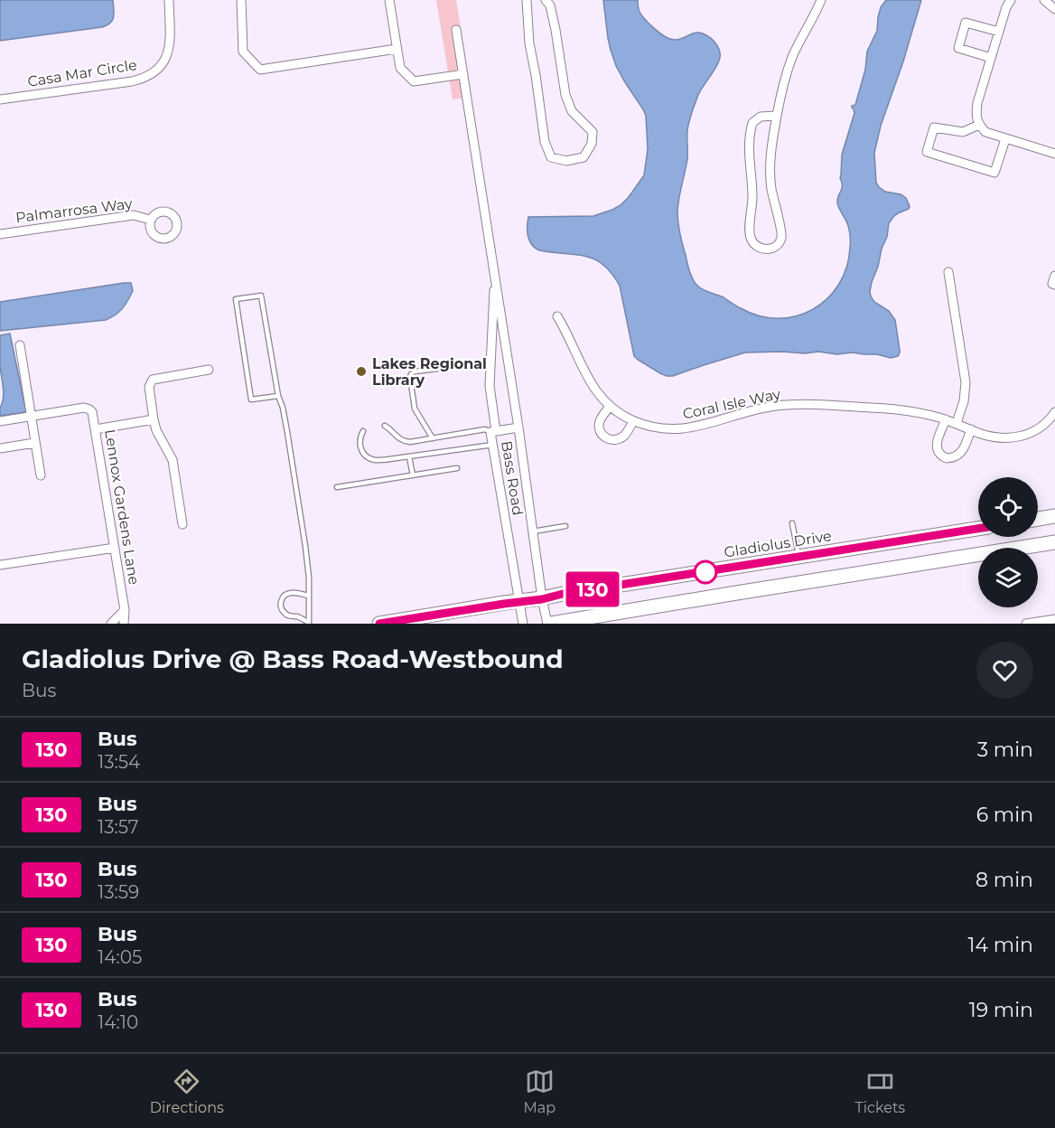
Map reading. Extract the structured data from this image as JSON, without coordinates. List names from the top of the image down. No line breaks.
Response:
{"streets":{"main road":["Gladiolus Drive"],"street":["Casa Mar Circle","Palmarrosa Way","Coral Isle Way","Bass Road","Lennox Gardens Lane"]},"crossings":[["Bass Road","Gladiolus Drive"]],"places":["Lakes Regional Library"],"lines":["bus line 130"],"page":{"on_map":"130","heading":["Gladiolus Drive @ Bass Road-Westbound","Bus"],"list":[{"mark":"130","name":"Bus","note":"13:54","value":"3 min"},{"mark":"130","name":"Bus","note":"13:57","value":"6 min"},{"mark":"130","name":"Bus","note":"13:59","value":"8 min"},{"mark":"130","name":"Bus","note":"14:05","value":"14 min"},{"mark":"130","name":"Bus","note":"14:10","value":"19 min"}],"tabs":["Directions","Map","Tickets"]}}
